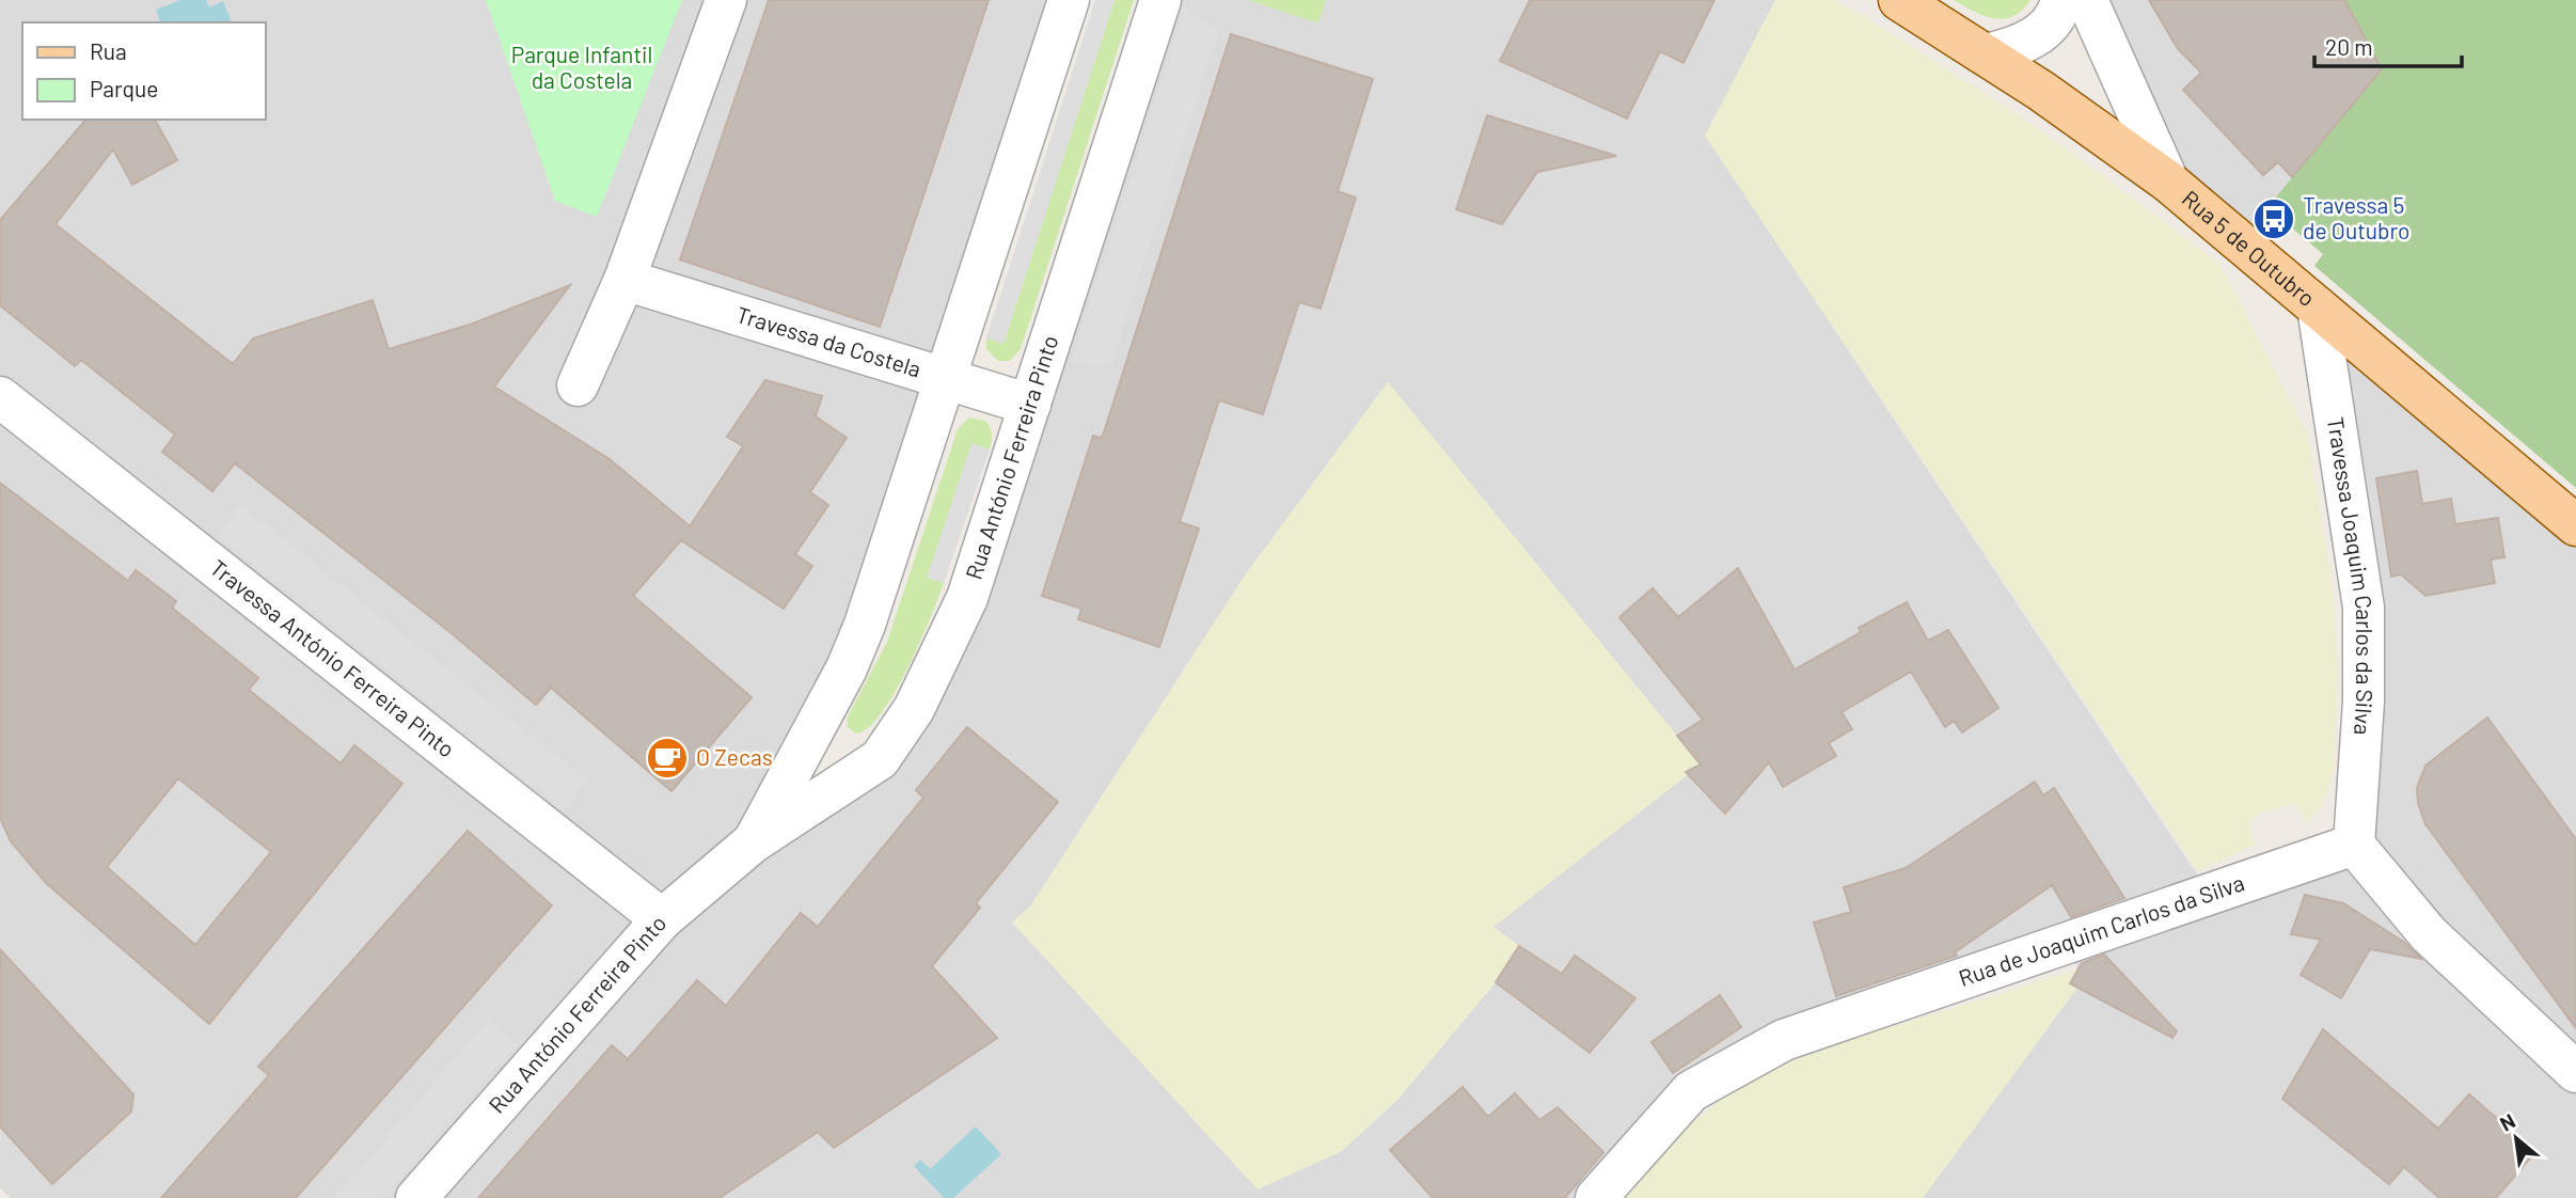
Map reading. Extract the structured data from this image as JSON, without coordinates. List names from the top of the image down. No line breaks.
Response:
{"streets":{"main road":["Rua 5 de Outubro"],"street":["Travessa da Costela","Rua António Ferreira Pinto","Travessa Joaquim Carlos da Silva","Travessa António Ferreira Pinto","Rua de Joaquim Carlos da Silva"]},"crossings":[["Rua 5 de Outubro","Travessa Joaquim Carlos da Silva"],["Travessa da Costela","Rua António Ferreira Pinto"],["Rua António Ferreira Pinto","Travessa António Ferreira Pinto"],["Travessa Joaquim Carlos da Silva","Rua de Joaquim Carlos da Silva"]],"parks":["Parque Infantil da Costela"],"places":{"bus stop":["Travessa 5 de Outubro"],"cafe":["O Zecas"]},"legend":["Rua","Parque"],"scale_bar":"20 m","north":"top left"}
